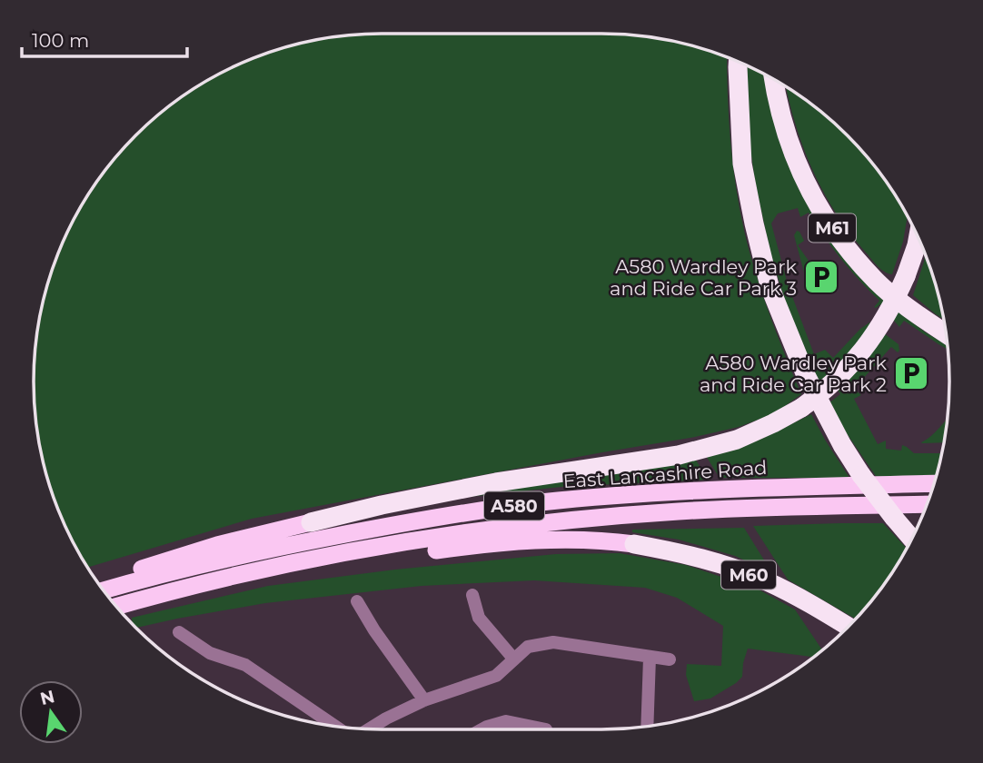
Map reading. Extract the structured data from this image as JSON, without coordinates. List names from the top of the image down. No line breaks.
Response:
{"streets":{"highway":["M61","East Lancashire Road","A580","M60"]},"places":{"parking":["A580 Wardley Park and Ride Car Park 3","A580 Wardley Park and Ride Car Park 2"]},"scale_bar":"100 m","north":"top"}
